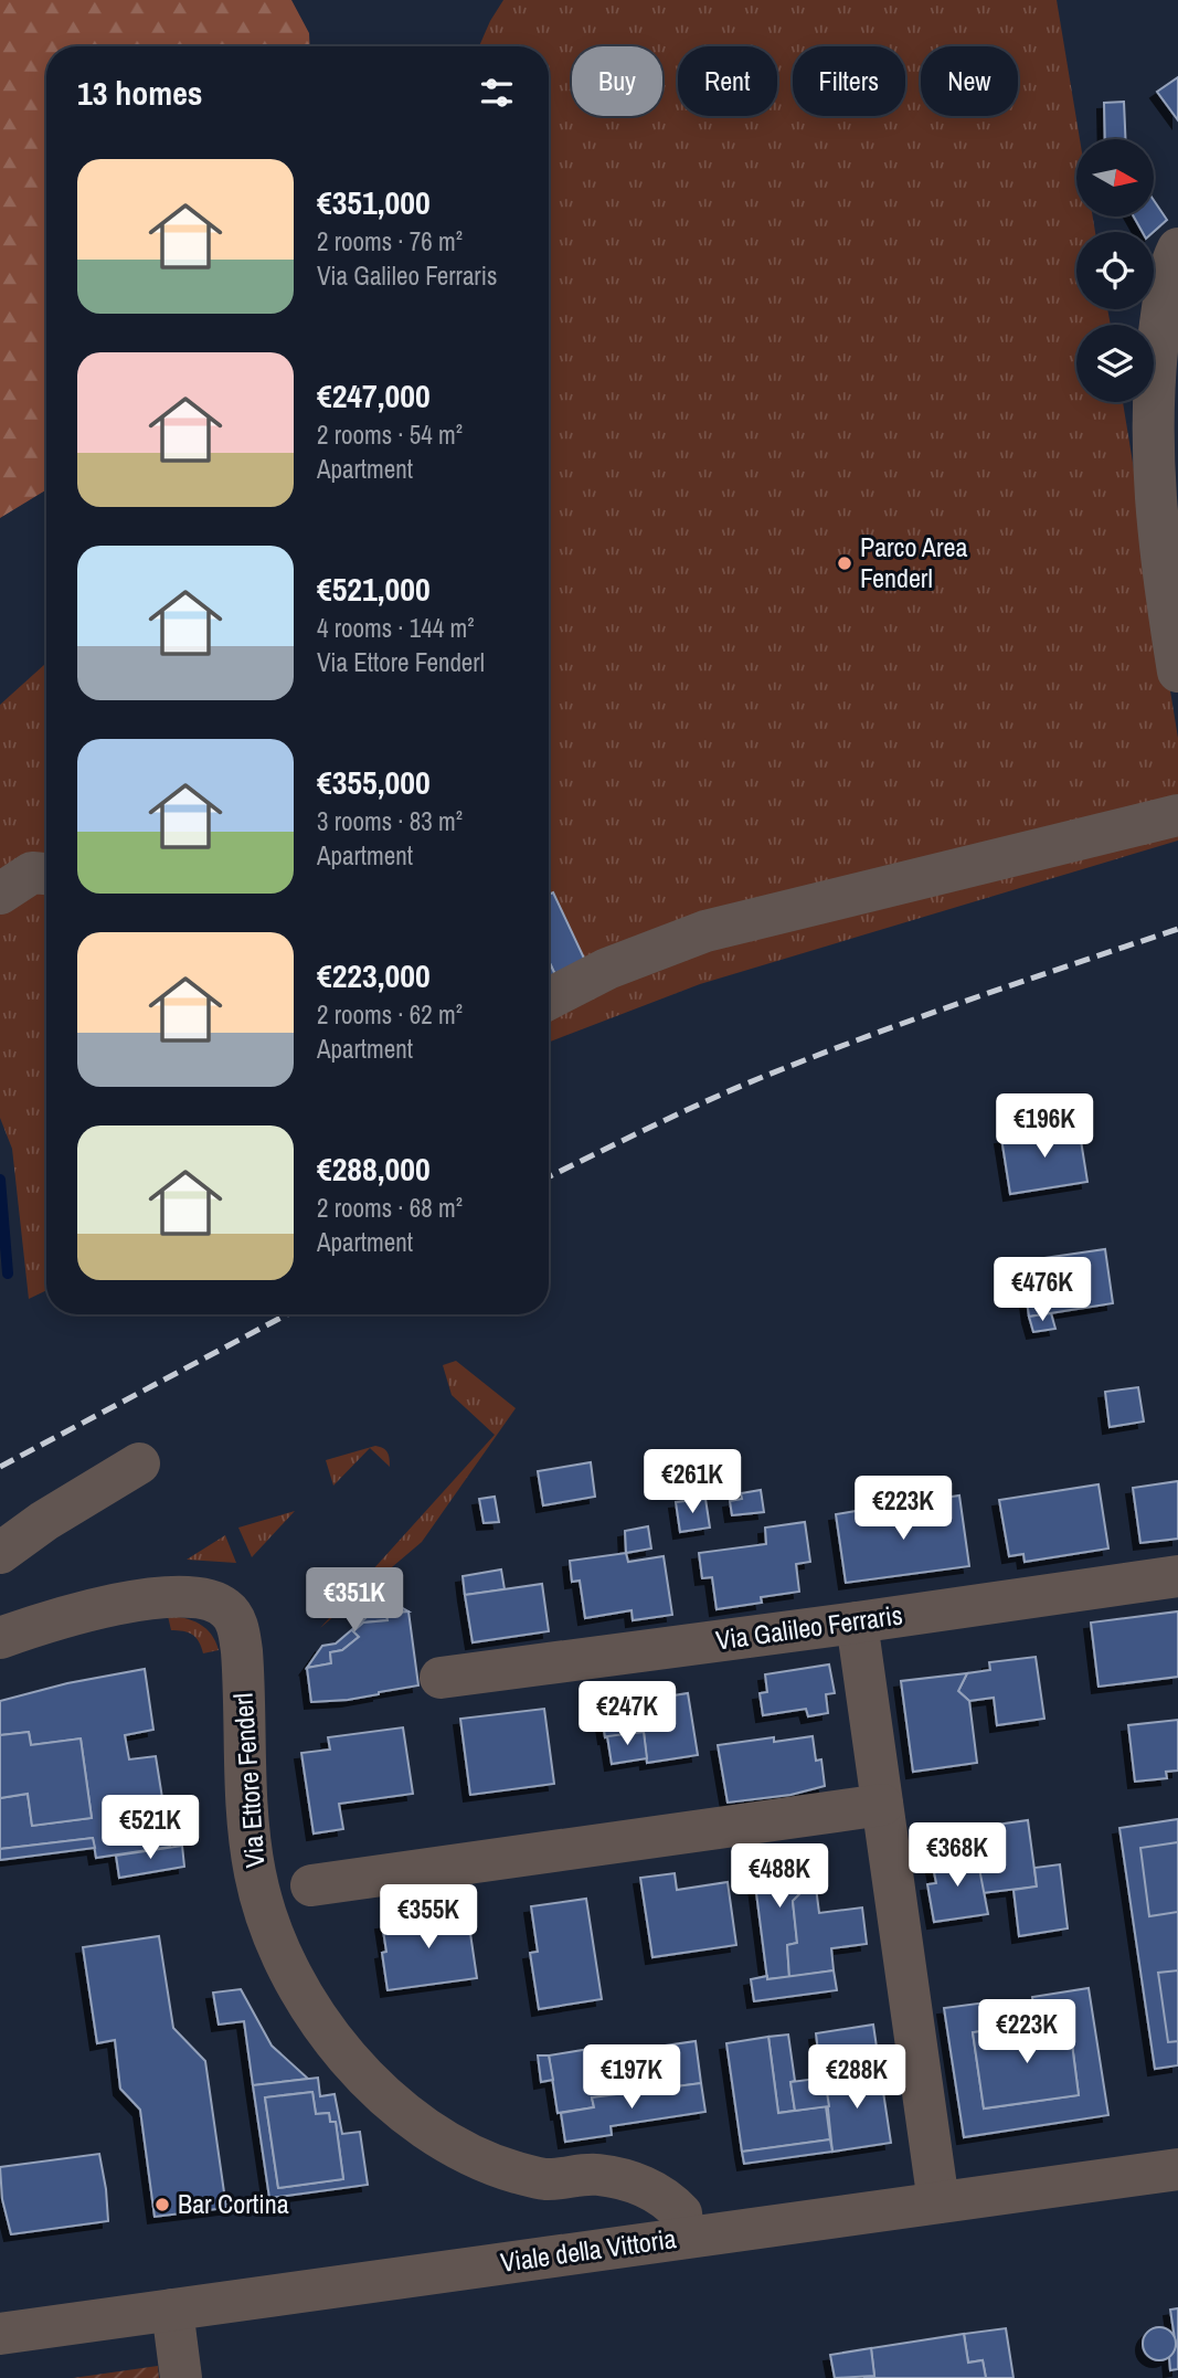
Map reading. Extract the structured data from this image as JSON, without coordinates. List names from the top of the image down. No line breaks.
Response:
{"streets":{"street":["Via Galileo Ferraris","Via Ettore Fenderl","Viale della Vittoria"]},"crossings":[["Via Ettore Fenderl","Viale della Vittoria"]],"places":["Parco Area Fenderl","Bar Cortina"],"north":"right","page":{"chip":["Buy","Rent","Filters","New"],"heading":"13 homes","list":[{"name":"€351,000","note":"2 rooms · 76 m² · Via Galileo Ferraris"},{"name":"€247,000","note":"2 rooms · 54 m² · Apartment"},{"name":"€521,000","note":"4 rooms · 144 m² · Via Ettore Fenderl"},{"name":"€355,000","note":"3 rooms · 83 m² · Apartment"},{"name":"€223,000","note":"2 rooms · 62 m² · Apartment"},{"name":"€288,000","note":"2 rooms · 68 m² · Apartment"}],"price":["€196K","€476K","€261K","€223K","€351K","€247K","€521K","€368K","€488K","€355K","€223K","€197K","€288K"]}}
